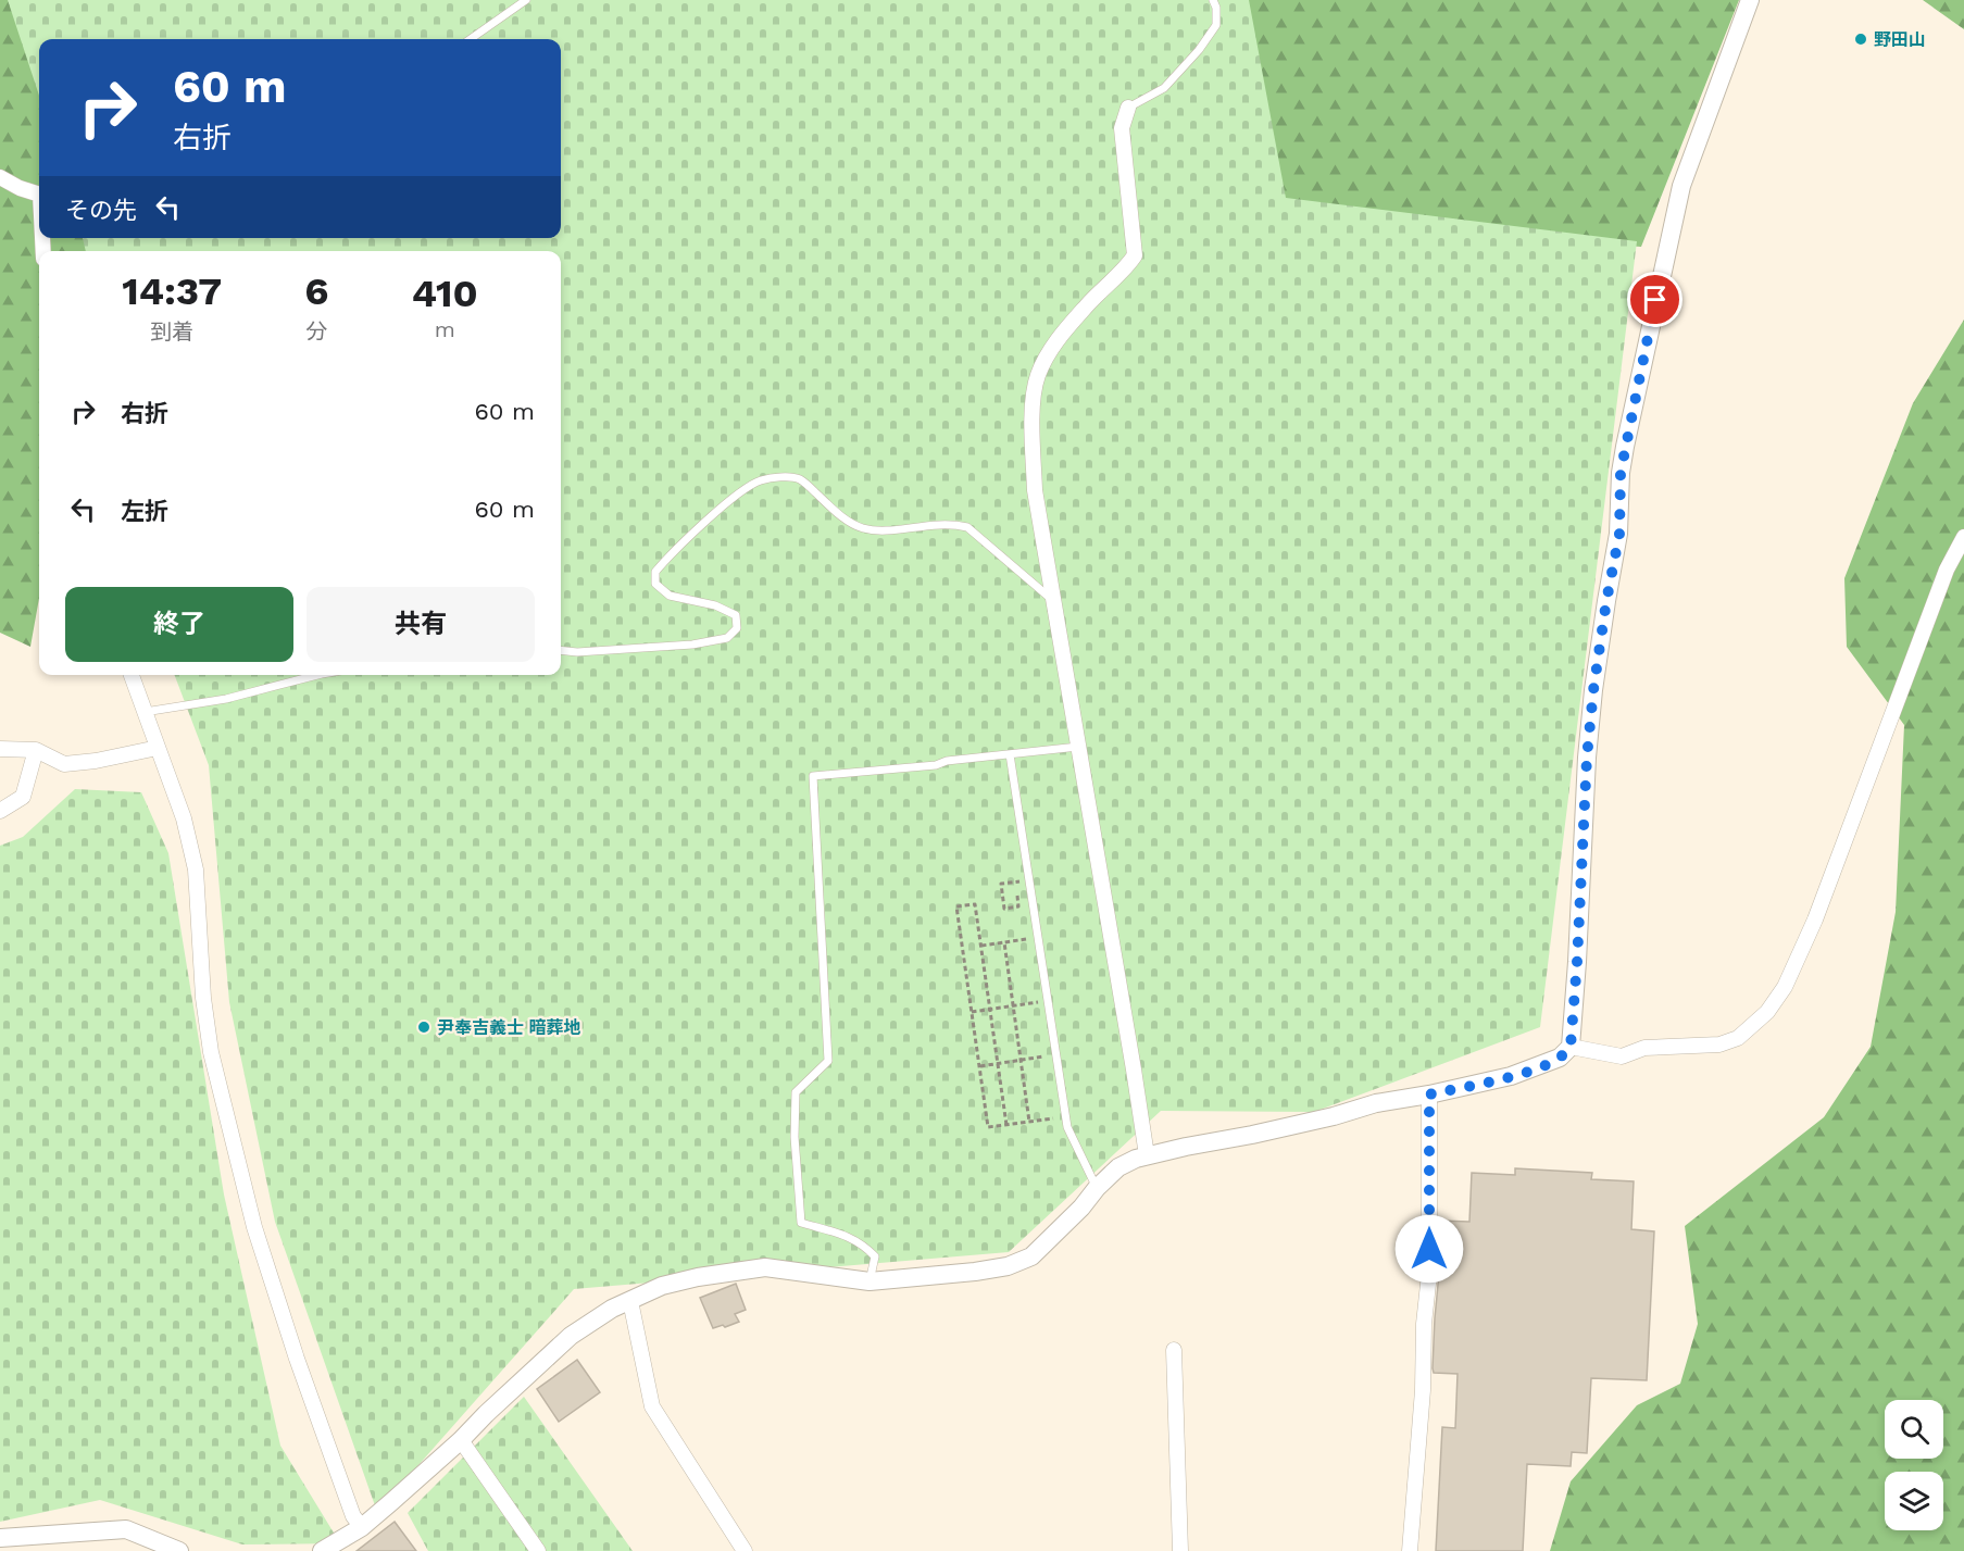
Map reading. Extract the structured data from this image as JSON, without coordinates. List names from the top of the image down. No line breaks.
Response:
{"places":["野田山","尹奉吉義士 暗葬地"],"page":{"turn":["60 m","右折"],"then":"その先","eta":["14:37","到着","6","分","410","m"],"list":[{"name":"右折","value":"60 m"},{"name":"左折","value":"60 m"}],"buttons":["終了","共有"]}}
